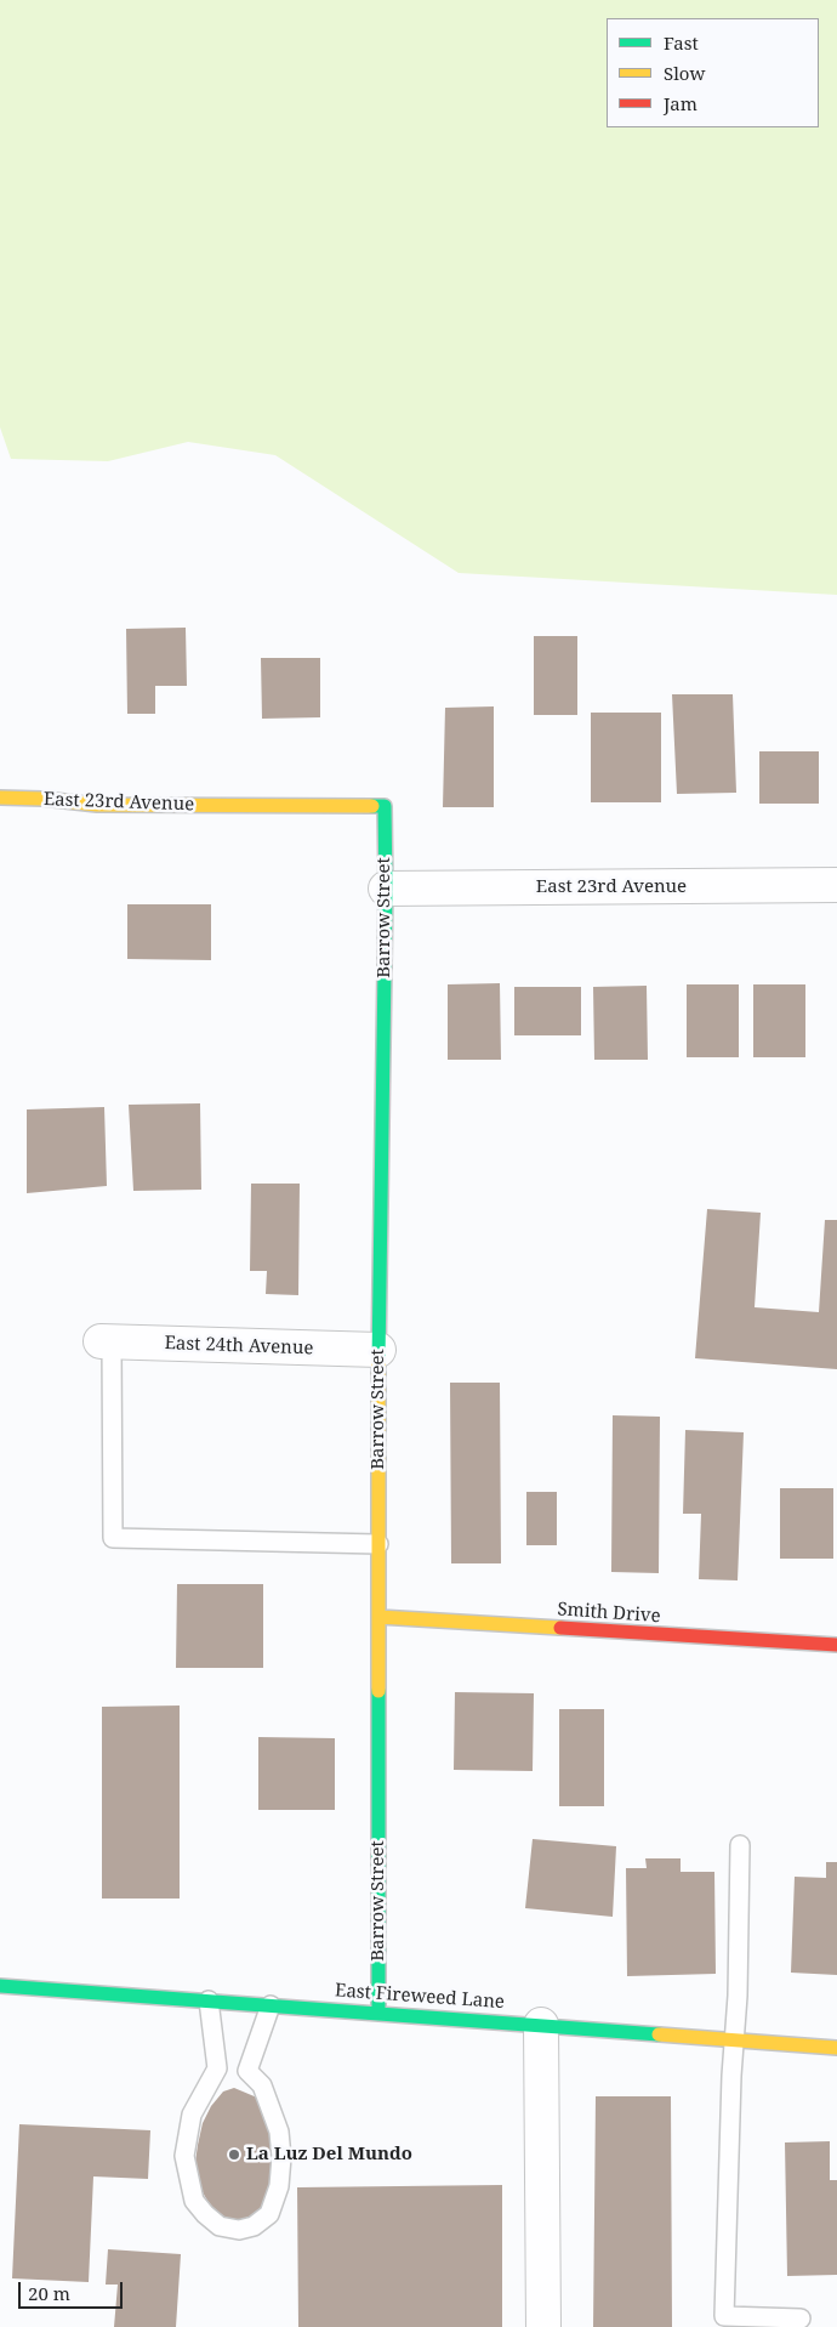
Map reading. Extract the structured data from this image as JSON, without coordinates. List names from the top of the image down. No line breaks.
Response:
{"streets":{"street":["East 23rd Avenue","Barrow Street","East 24th Avenue","Smith Drive","East Fireweed Lane"]},"crossings":[["East 23rd Avenue","Barrow Street"],["Barrow Street","East 24th Avenue"],["Barrow Street","Smith Drive"],["Barrow Street","East Fireweed Lane"]],"places":["La Luz Del Mundo"],"legend":["Fast","Slow","Jam"],"scale_bar":"20 m"}
